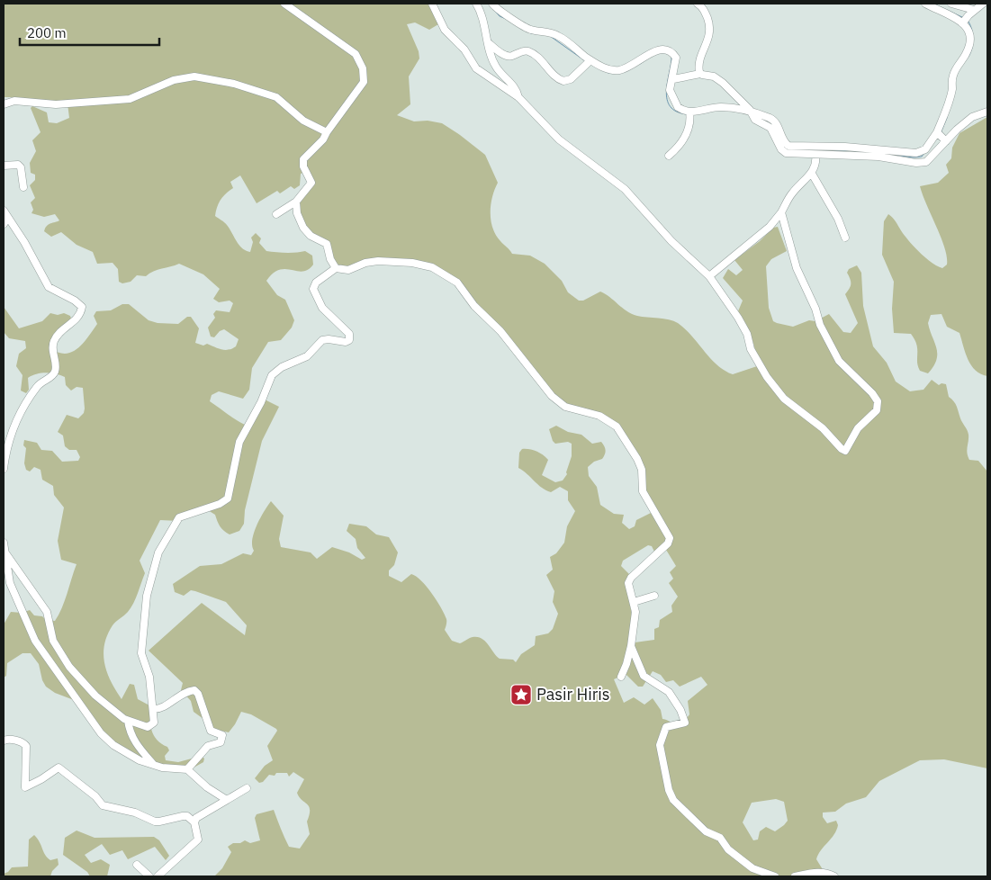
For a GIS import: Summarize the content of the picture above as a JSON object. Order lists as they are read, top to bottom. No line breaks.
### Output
{"places":{"place":["Pasir Hiris"]},"scale_bar":"200 m"}
